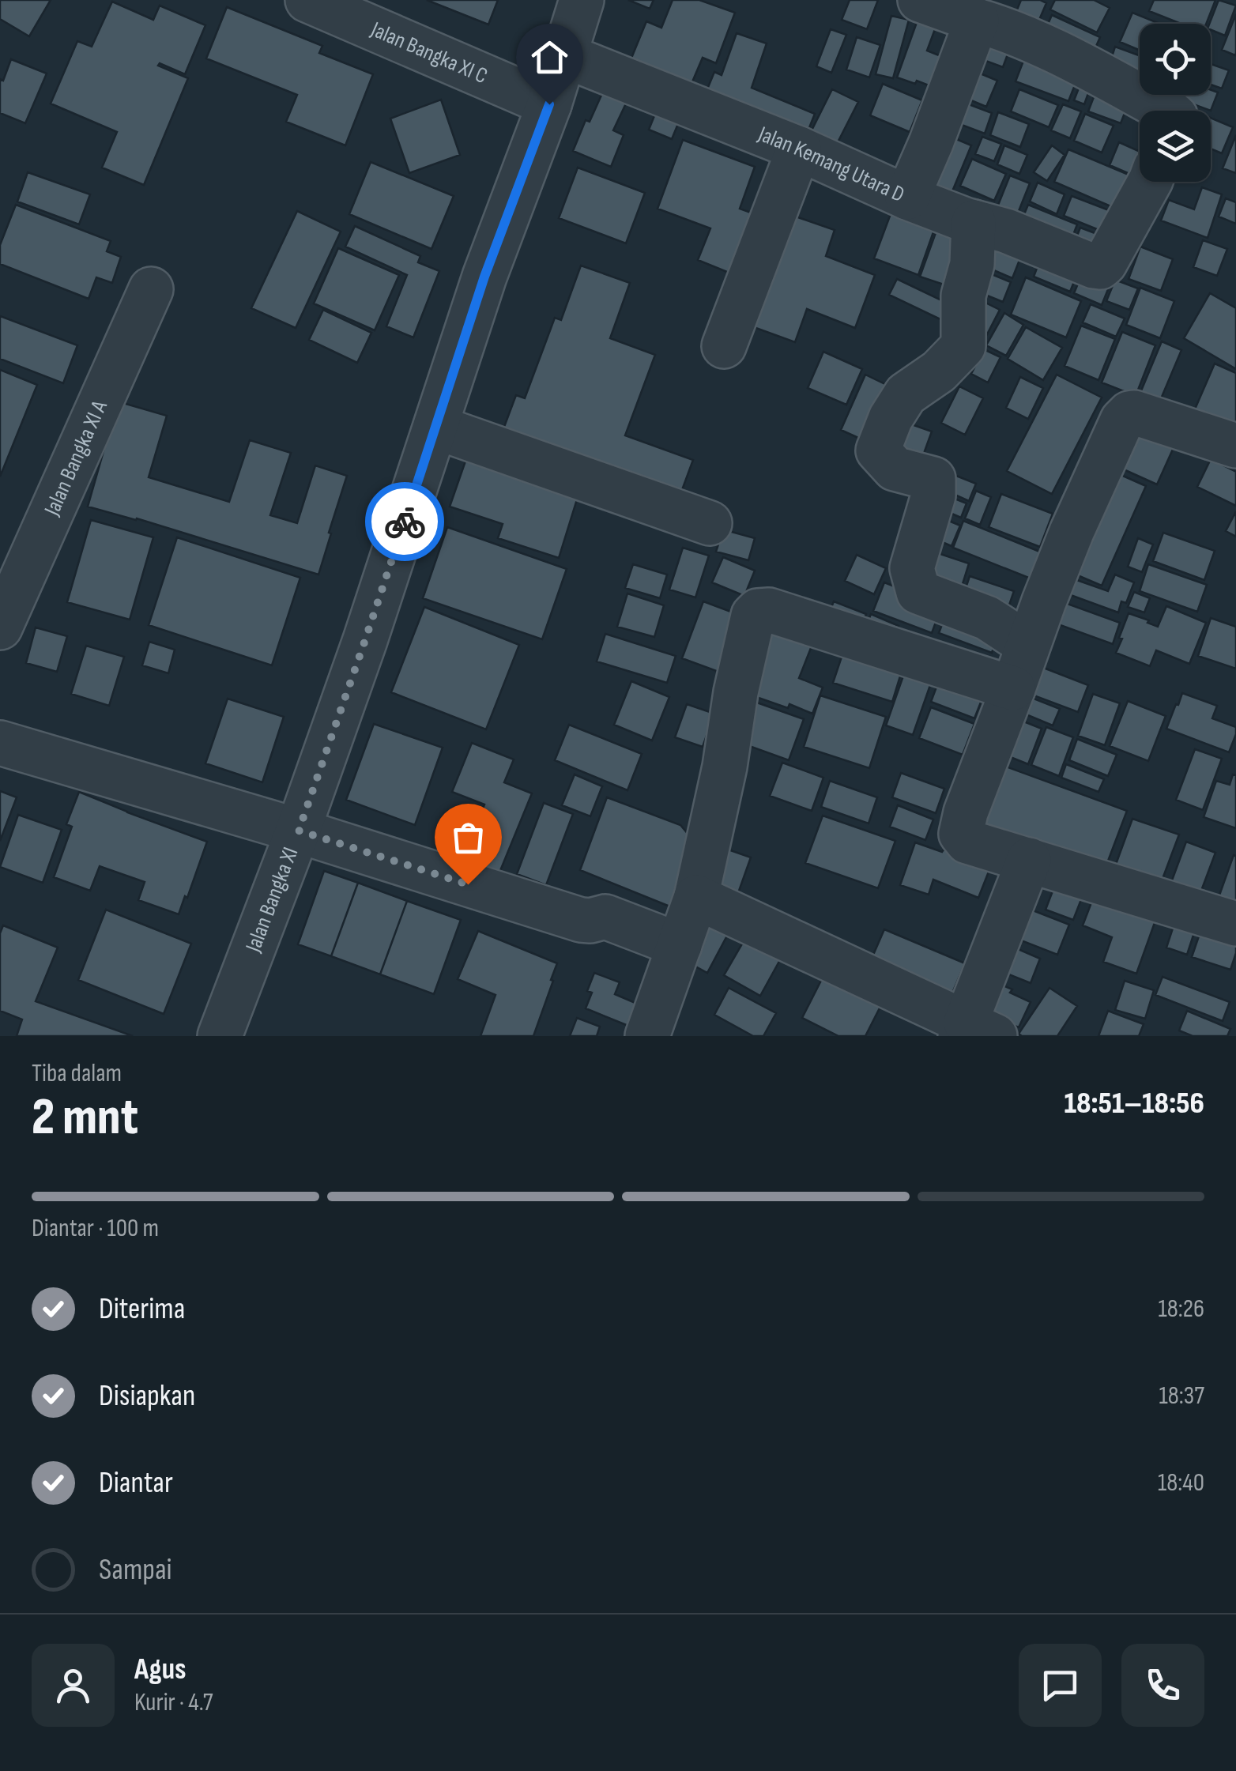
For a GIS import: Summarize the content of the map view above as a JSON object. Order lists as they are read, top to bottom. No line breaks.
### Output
{"streets":{"street":["Jalan Bangka XI C","Jalan Kemang Utara D","Jalan Bangka XI A","Jalan Bangka XI"]},"crossings":[["Jalan Bangka XI C","Jalan Bangka XI"],["Jalan Kemang Utara D","Jalan Bangka XI"]],"page":{"heading":["2 mnt","Tiba dalam","18:51–18:56"],"panel":["Agus","Kurir · 4.7"],"bar":"Diantar · 100 m","list":[["Diterima","18:26"],["Disiapkan","18:37"],["Diantar","18:40"],"Sampai"]}}
